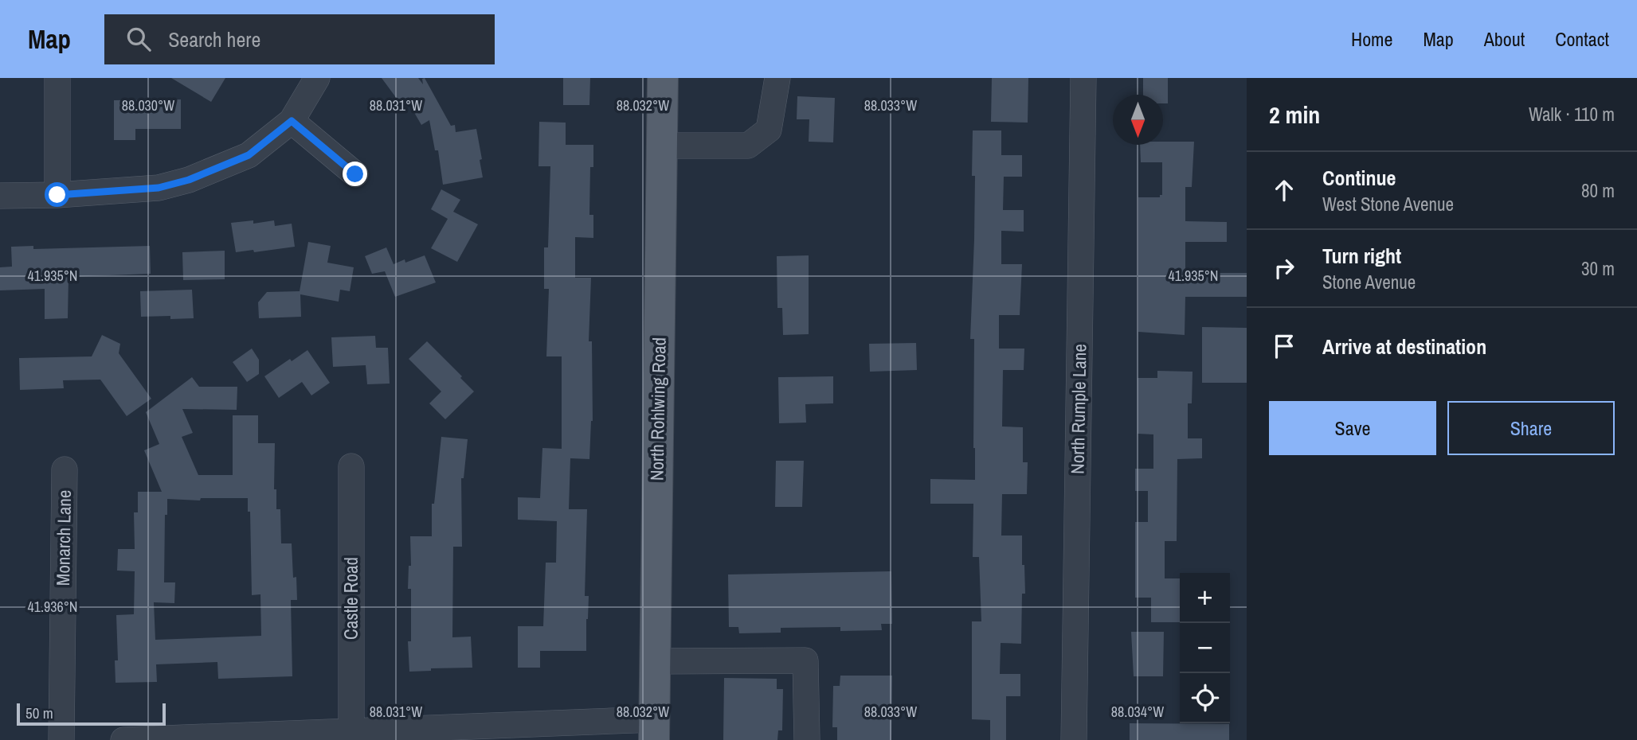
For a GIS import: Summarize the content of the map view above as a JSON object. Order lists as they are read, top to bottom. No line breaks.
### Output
{"streets":{"main road":["North Rohlwing Road"],"street":["North Rumple Lane","Monarch Lane","Castle Road"]},"scale_bar":"50 m","north":"bottom","page":{"header":"Map","search":"Search here","nav":["Home","Map","About","Contact"],"heading":["2 min","Walk · 110 m"],"list":[["Continue","West Stone Avenue","80 m"],["Turn right","Stone Avenue","30 m"],"Arrive at destination"],"buttons":["Save","Share"],"map_buttons":["+","−"],"scale":"50 m"},"coordinates":["88.030°W","88.031°W","88.032°W","88.033°W","41.935°N","41.936°N","88.034°W"]}
